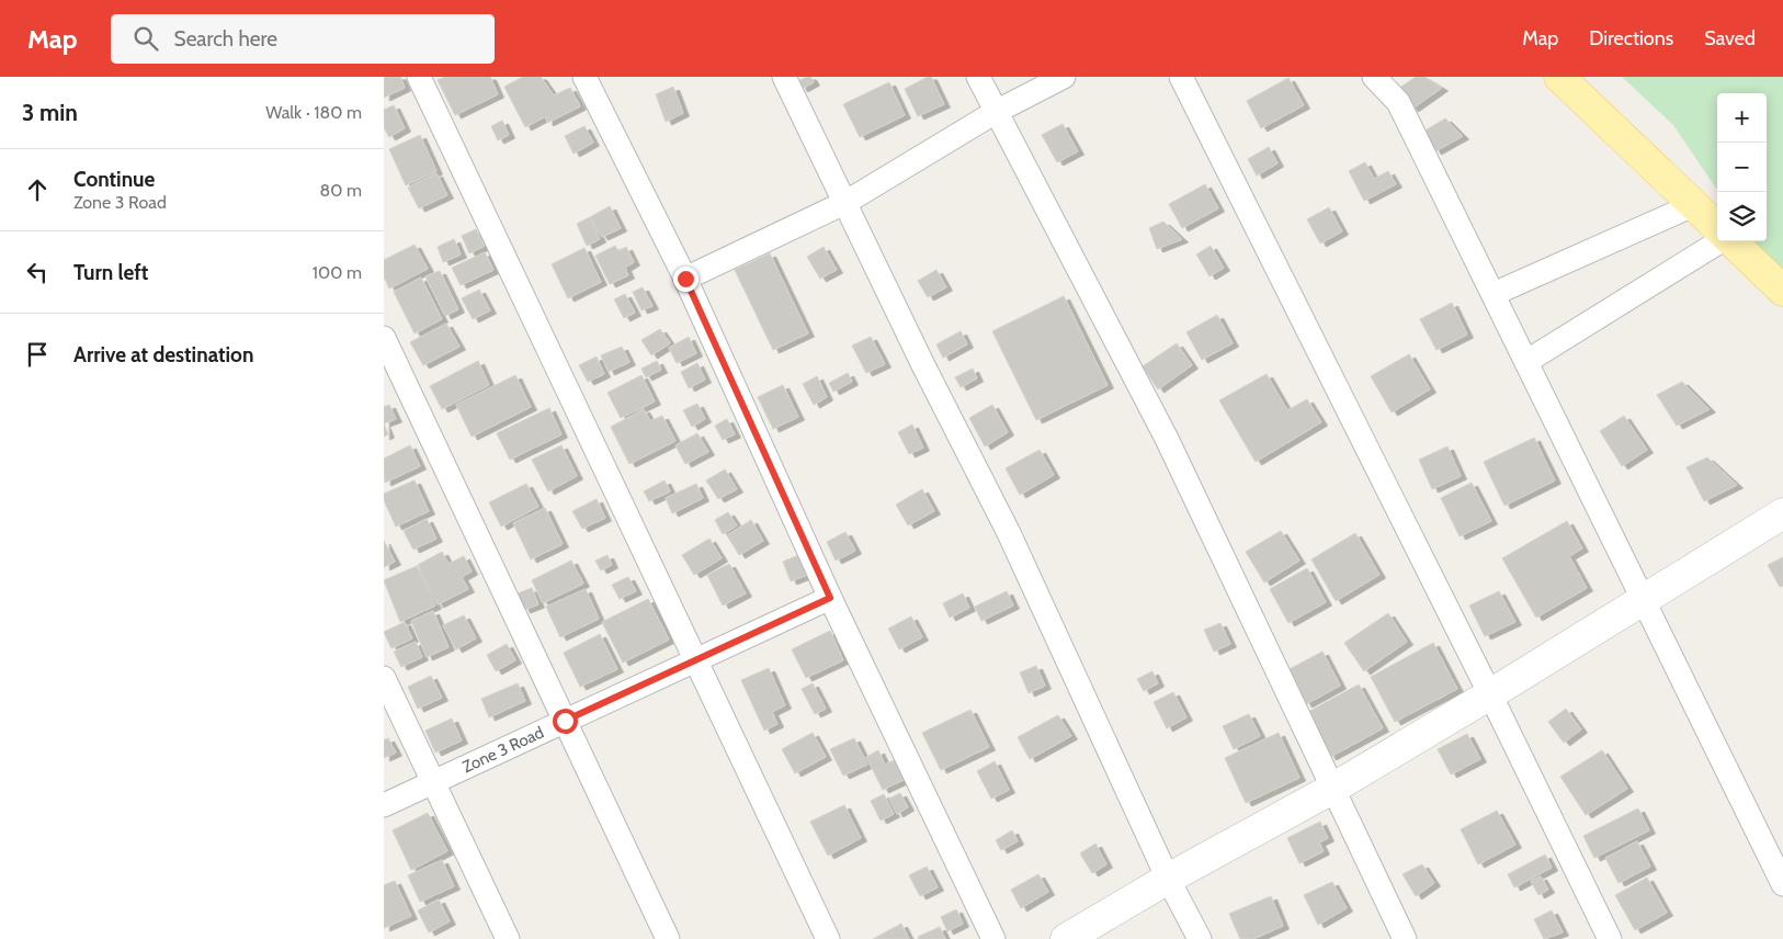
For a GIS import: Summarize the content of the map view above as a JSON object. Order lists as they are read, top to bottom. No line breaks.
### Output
{"streets":{"street":["Zone 3 Road"]},"page":{"header":"Map","search":"Search here","nav":["Map","Directions","Saved"],"heading":["3 min","Walk · 180 m"],"map_buttons":["+","−"],"list":[["Continue","Zone 3 Road","80 m"],["Turn left","100 m"],"Arrive at destination"]}}
